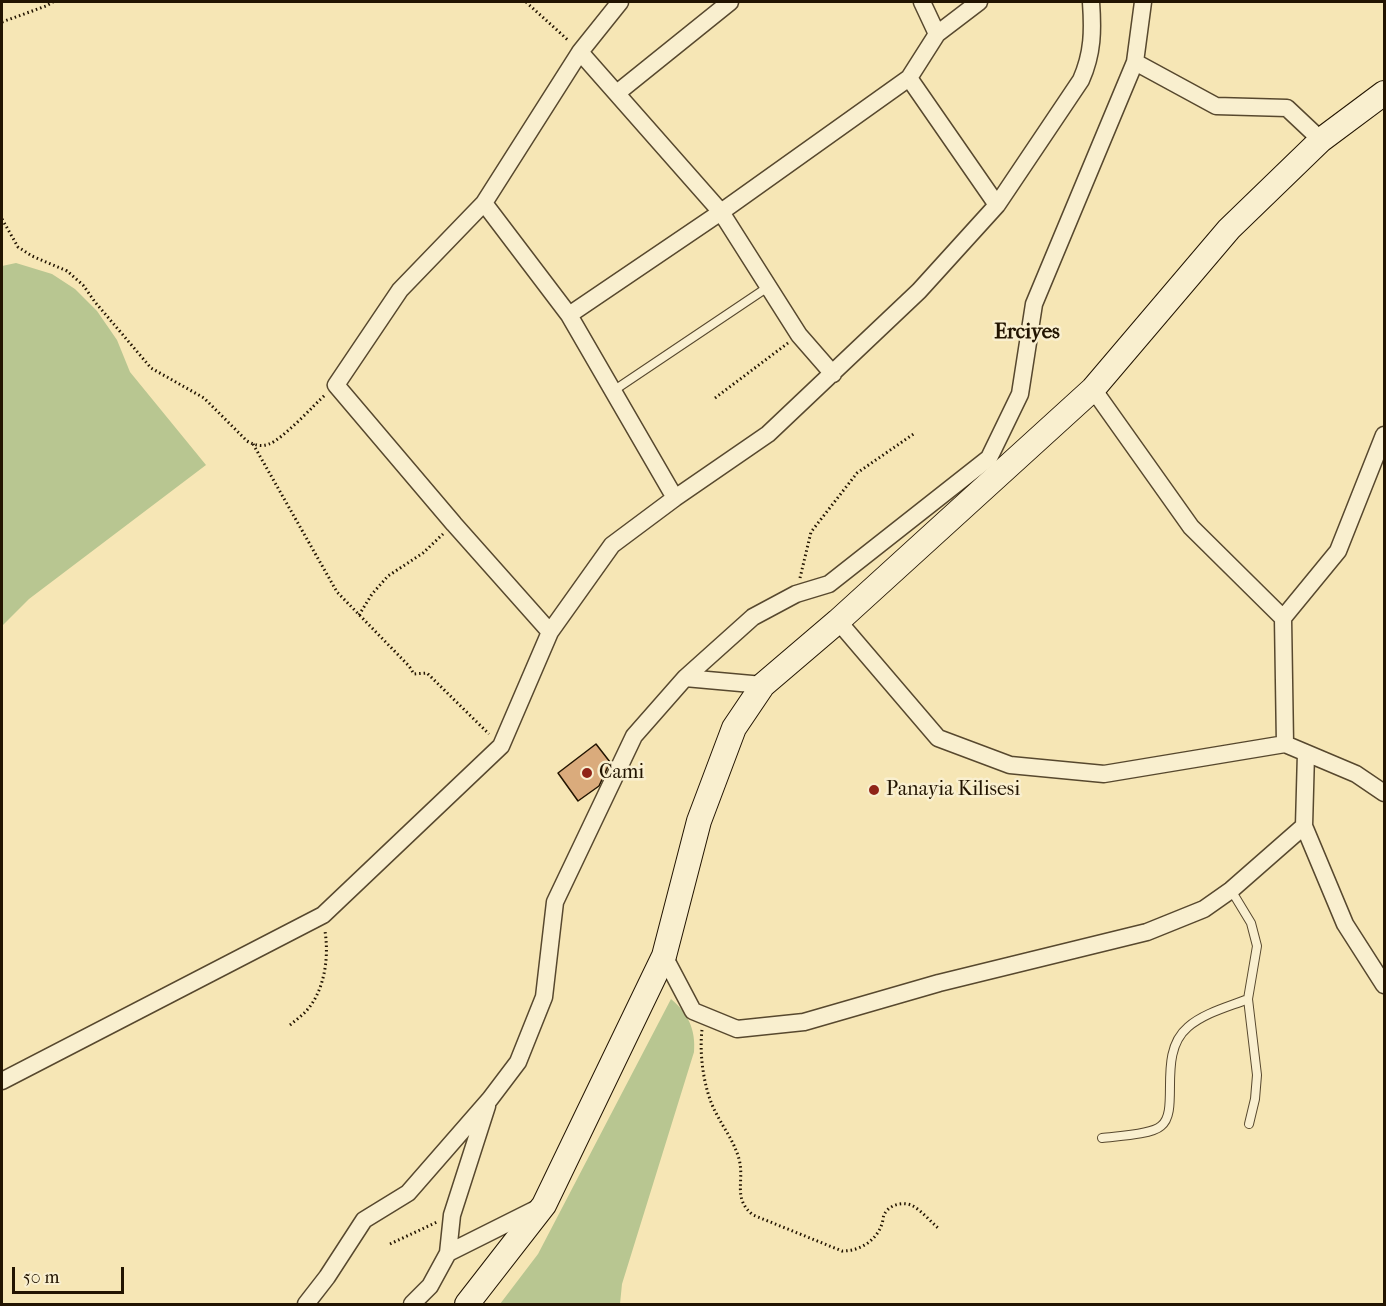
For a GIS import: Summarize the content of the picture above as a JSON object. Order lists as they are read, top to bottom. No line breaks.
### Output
{"districts":["Erciyes"],"places":["Cami","Panayia Kilisesi"],"scale_bar":"50 m"}
